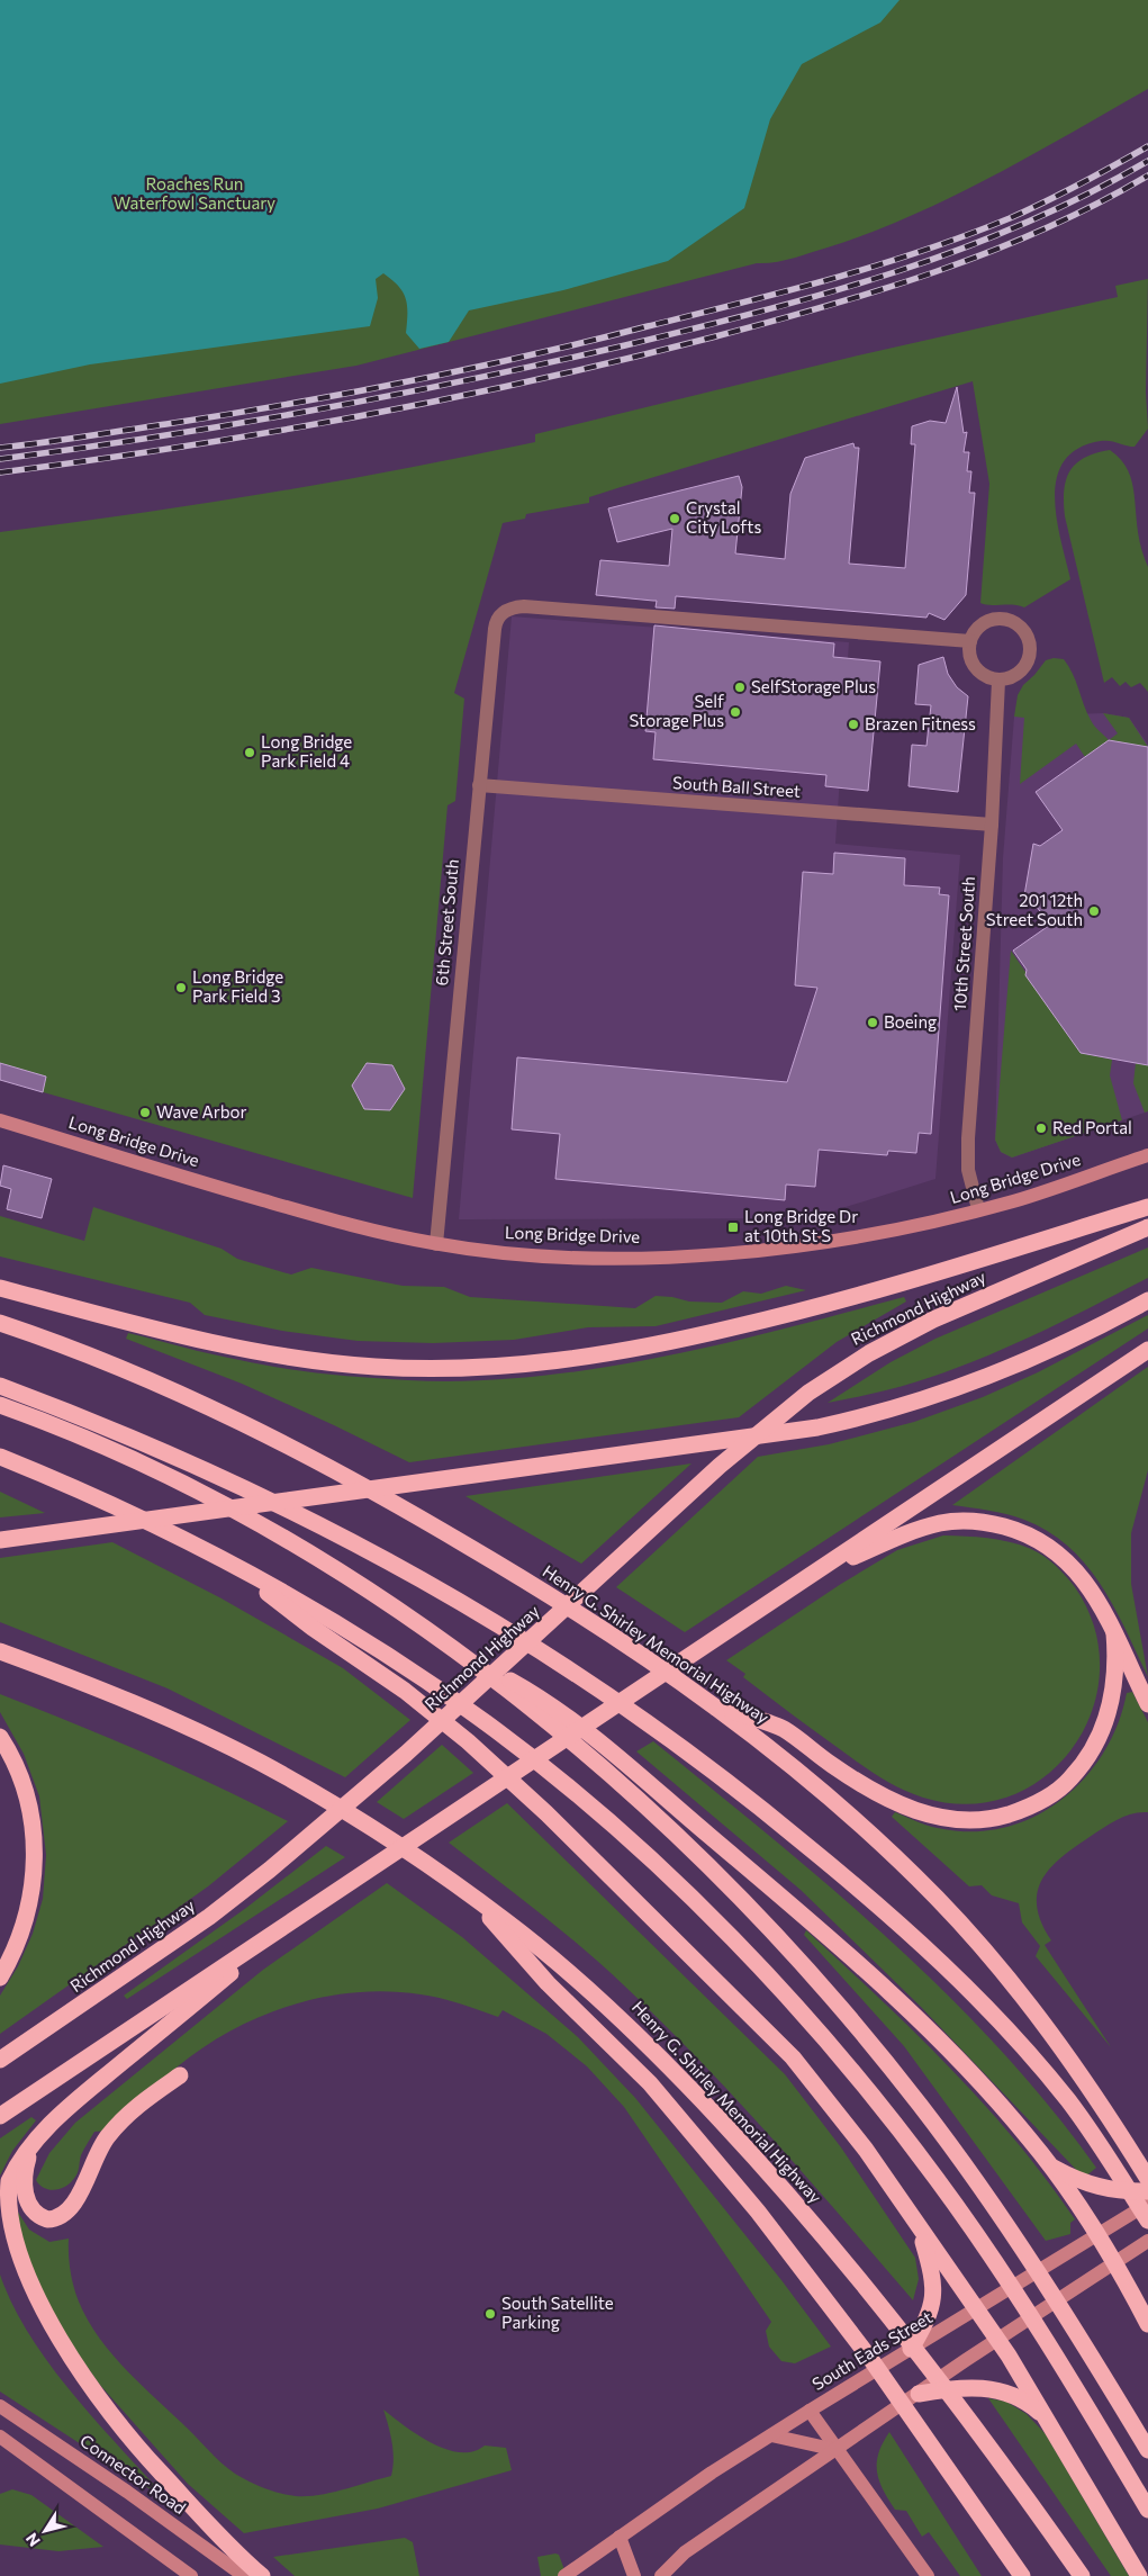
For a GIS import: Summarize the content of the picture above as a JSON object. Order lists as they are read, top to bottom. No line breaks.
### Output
{"streets":{"highway":["Richmond Highway","Henry G. Shirley Memorial Highway"],"street":["South Ball Street","6th Street South","10th Street South","Long Bridge Drive","South Eads Street","Connector Road"]},"crossings":[["South Ball Street","6th Street South"],["South Ball Street","10th Street South"],["6th Street South","10th Street South"],["6th Street South","Long Bridge Drive"],["10th Street South","Long Bridge Drive"]],"parks":["Roaches Run Waterfowl Sanctuary"],"places":{"other":["Crystal City Lofts","SelfStorage Plus","Self Storage Plus","Brazen Fitness","Long Bridge Park Field 4","201 12th Street South","Long Bridge Park Field 3","Boeing","Wave Arbor","Red Portal","South Satellite Parking"],"transit":["Long Bridge Dr at 10th St S"]},"north":"bottom left"}
